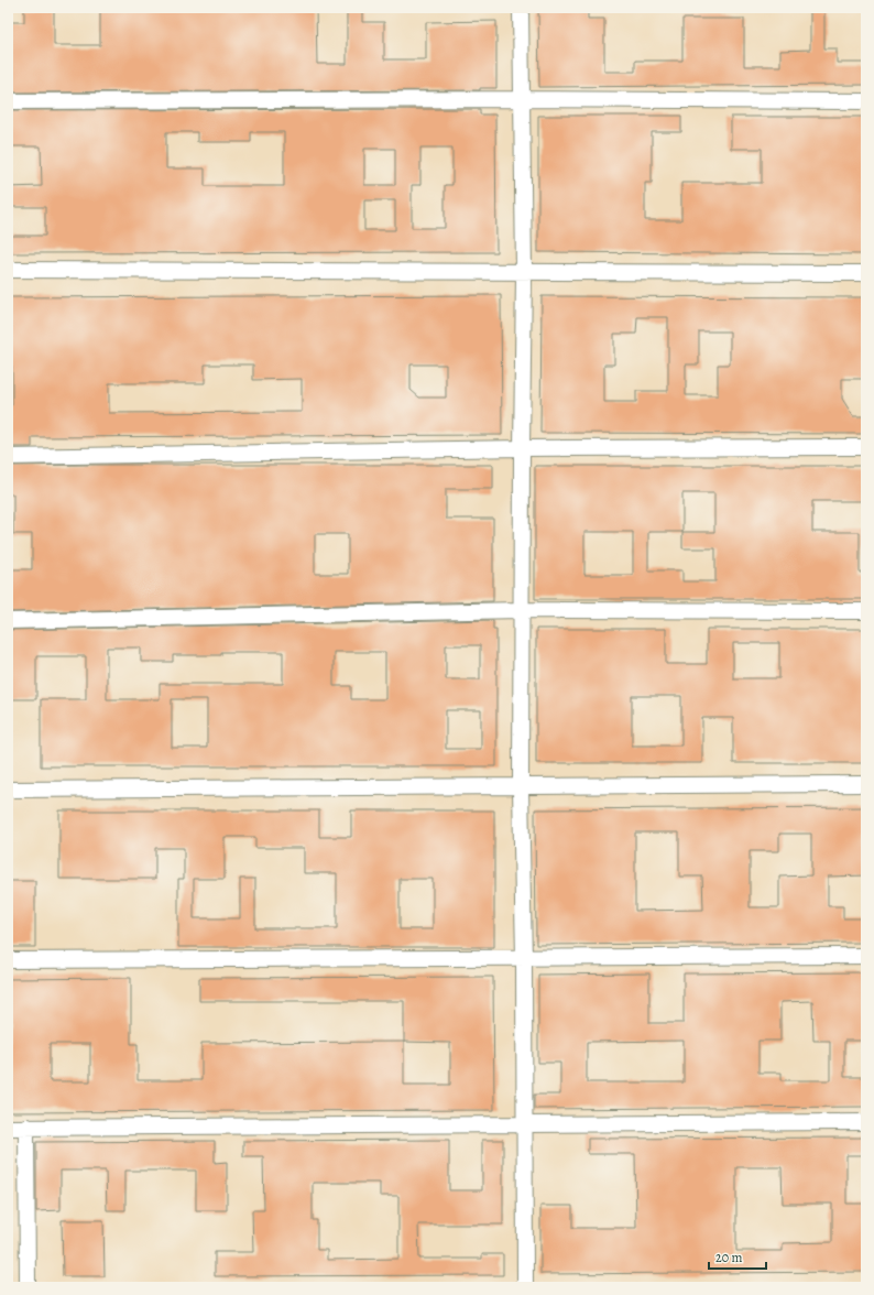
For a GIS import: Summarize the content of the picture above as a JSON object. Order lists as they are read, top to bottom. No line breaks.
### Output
{"scale_bar":"20 m"}
